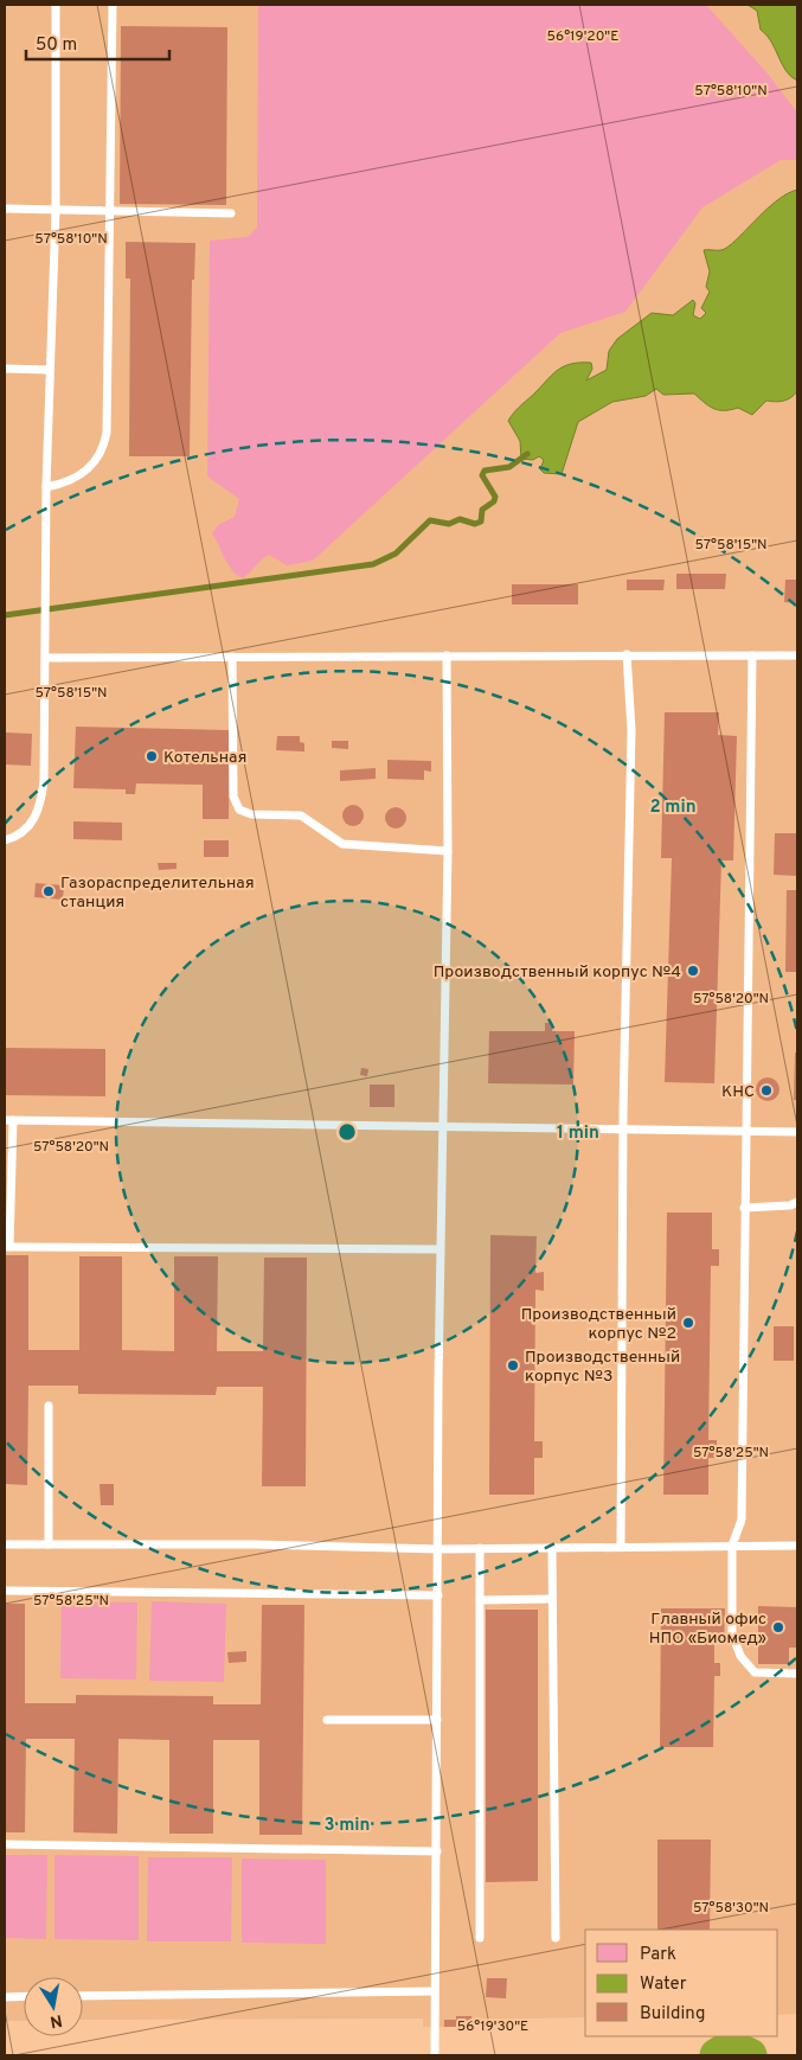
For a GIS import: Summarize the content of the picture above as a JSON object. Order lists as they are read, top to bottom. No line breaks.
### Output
{"places":["Котельная","Газораспределительная станция","Производственный корпус №4","КНС","Производственный корпус №2","Производственный корпус №3","Главный офис НПО «Биомед»"],"legend":["Park","Water","Building"],"scale_bar":"50 m","north":"bottom","coordinates":["56°19'20\"E","57°58'10\"N","57°58'15\"N","57°58'20\"N","57°58'25\"N","57°58'30\"N","56°19'30\"E"],"rings":["2 min","1 min","3 min"]}
